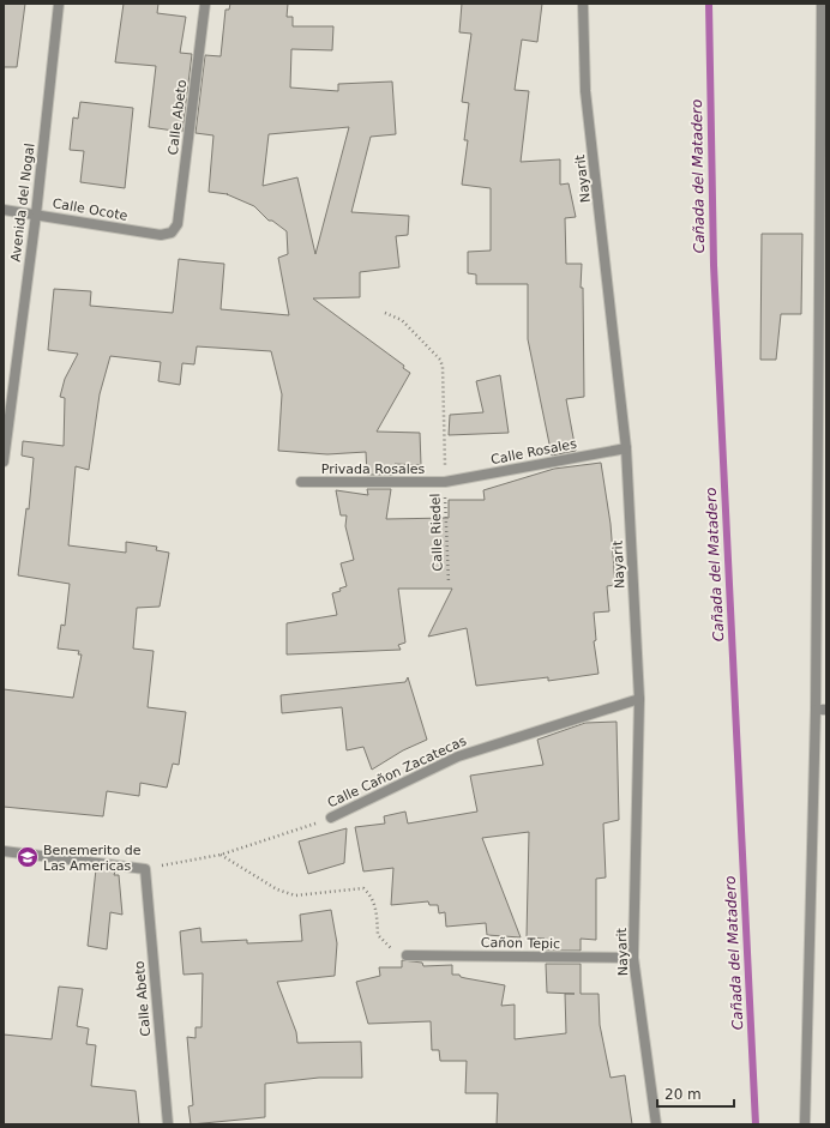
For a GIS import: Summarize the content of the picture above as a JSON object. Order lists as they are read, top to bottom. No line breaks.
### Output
{"streets":{"street":["Calle Abeto","Nayarit","Avenida del Nogal","Calle Ocote","Calle Rosales","Privada Rosales","Calle Cañon Zacatecas","Cañon Tepic"],"path":["Calle Riedel"]},"crossings":[["Calle Abeto","Calle Ocote"],["Calle Abeto","Calle Cañon Zacatecas"],["Nayarit","Calle Rosales"],["Nayarit","Calle Cañon Zacatecas"],["Nayarit","Cañon Tepic"],["Avenida del Nogal","Calle Ocote"],["Calle Rosales","Privada Rosales"],["Calle Rosales","Calle Riedel"],["Privada Rosales","Calle Riedel"]],"water":["Cañada del Matadero"],"places":{"school or university":["Benemerito de Las Americas"]},"scale_bar":"20 m"}
